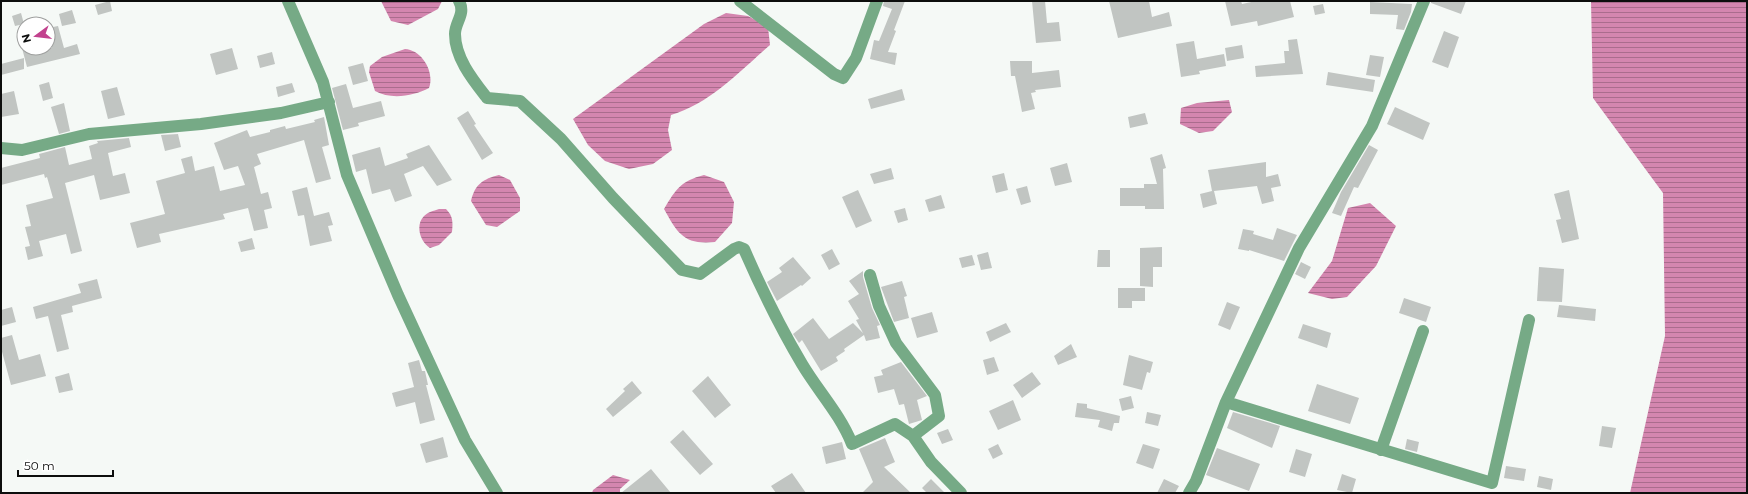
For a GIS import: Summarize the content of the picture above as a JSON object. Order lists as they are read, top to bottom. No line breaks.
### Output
{"scale_bar":"50 m","north":"left"}
